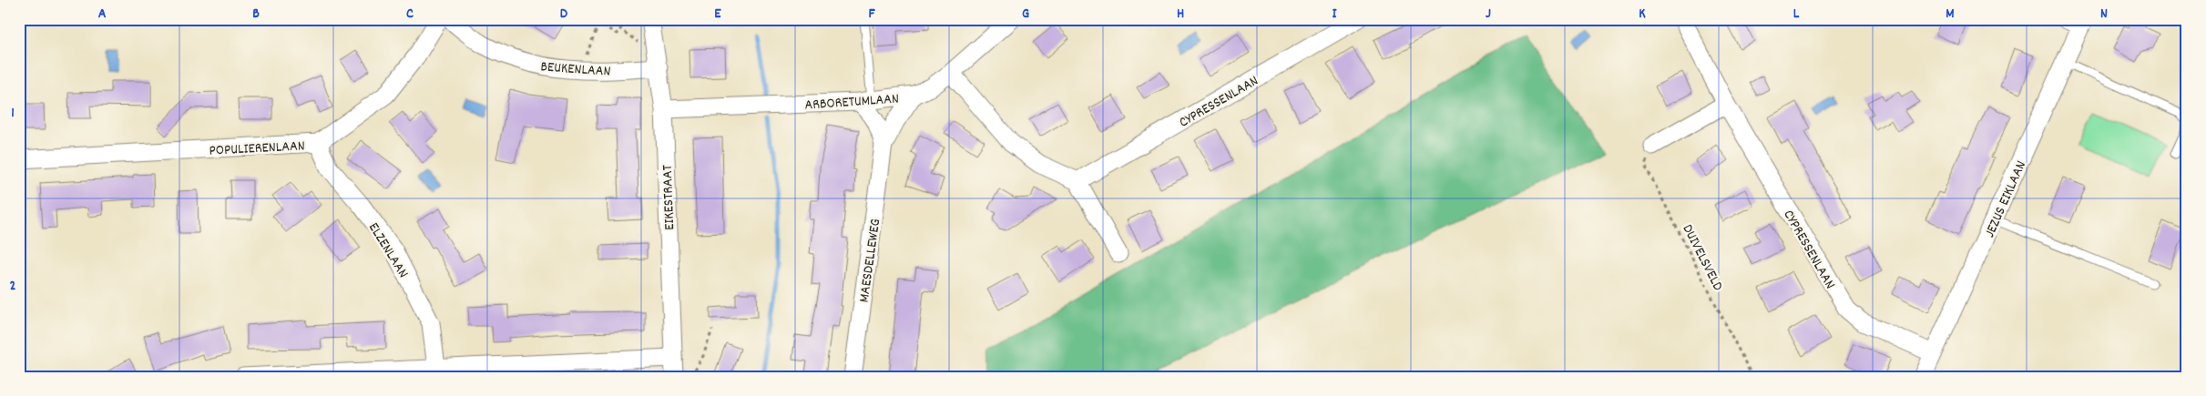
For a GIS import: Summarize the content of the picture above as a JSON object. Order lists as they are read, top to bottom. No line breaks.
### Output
{"streets":{"street":["BEUKENLAAN","ARBORETUMLAAN","CYPRESSENLAAN","POPULIERENLAAN","EIKESTRAAT","JEZUS EIKLAAN","ELZENLAAN","MAESDELLEWEG"],"path":["DUIVELSVELD"]},"crossings":[["BEUKENLAAN","EIKESTRAAT"],["ARBORETUMLAAN","EIKESTRAAT"],["ARBORETUMLAAN","MAESDELLEWEG"],["CYPRESSENLAAN","JEZUS EIKLAAN"],["POPULIERENLAAN","ELZENLAAN"]],"grid":{"columns":["A","B","C","D","E","F","G","H","I","J","K","L","M","N"],"rows":["1","2"]}}
